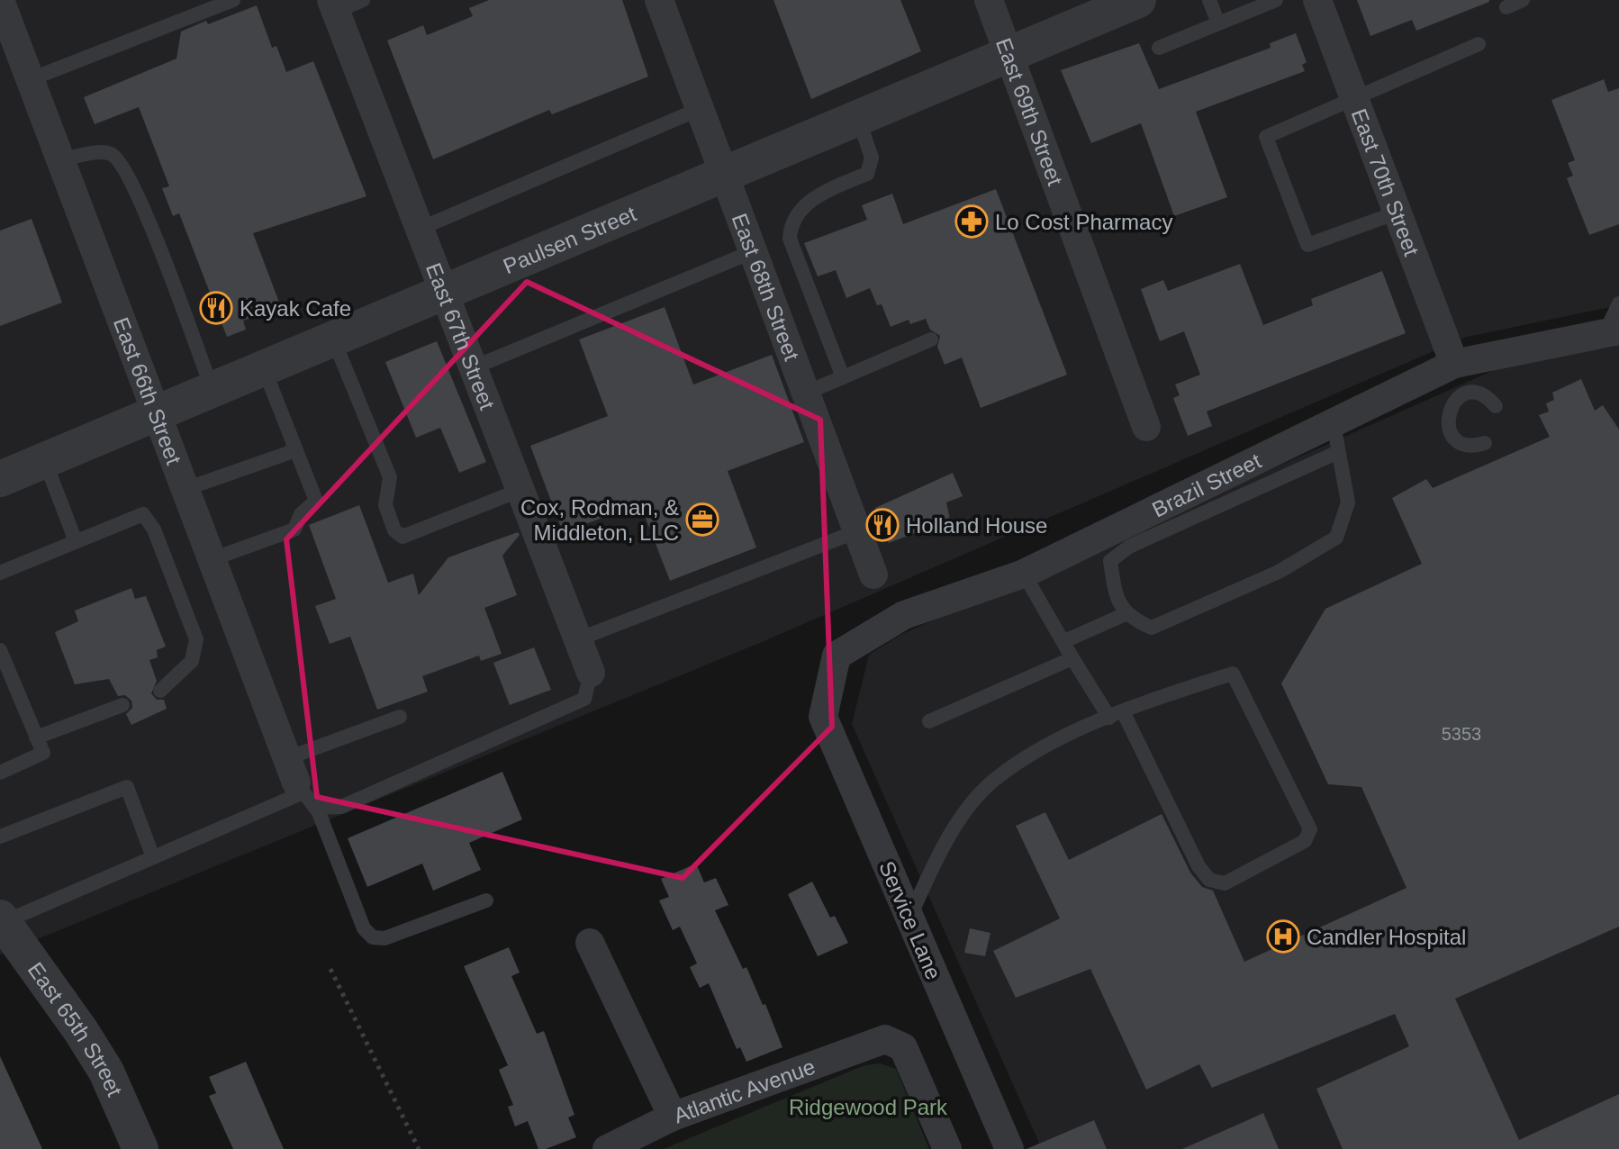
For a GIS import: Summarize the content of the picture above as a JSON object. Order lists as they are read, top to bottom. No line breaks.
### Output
{"streets":{"street":["East 69th Street","East 70th Street","Paulsen Street","East 68th Street","East 67th Street","East 66th Street","Brazil Street","Service Lane","East 65th Street","Atlantic Avenue"]},"crossings":[["East 69th Street","Paulsen Street"],["East 70th Street","Brazil Street"],["Paulsen Street","East 68th Street"],["Paulsen Street","East 67th Street"],["Paulsen Street","East 66th Street"],["Brazil Street","Service Lane"]],"parks":["Ridgewood Park"],"places":{"pharmacy":["Lo Cost Pharmacy"],"restaurant":["Kayak Cafe","Holland House"],"office":["Cox, Rodman, & Middleton, LLC"],"hospital":["Candler Hospital"]},"house_numbers":["5353"]}
